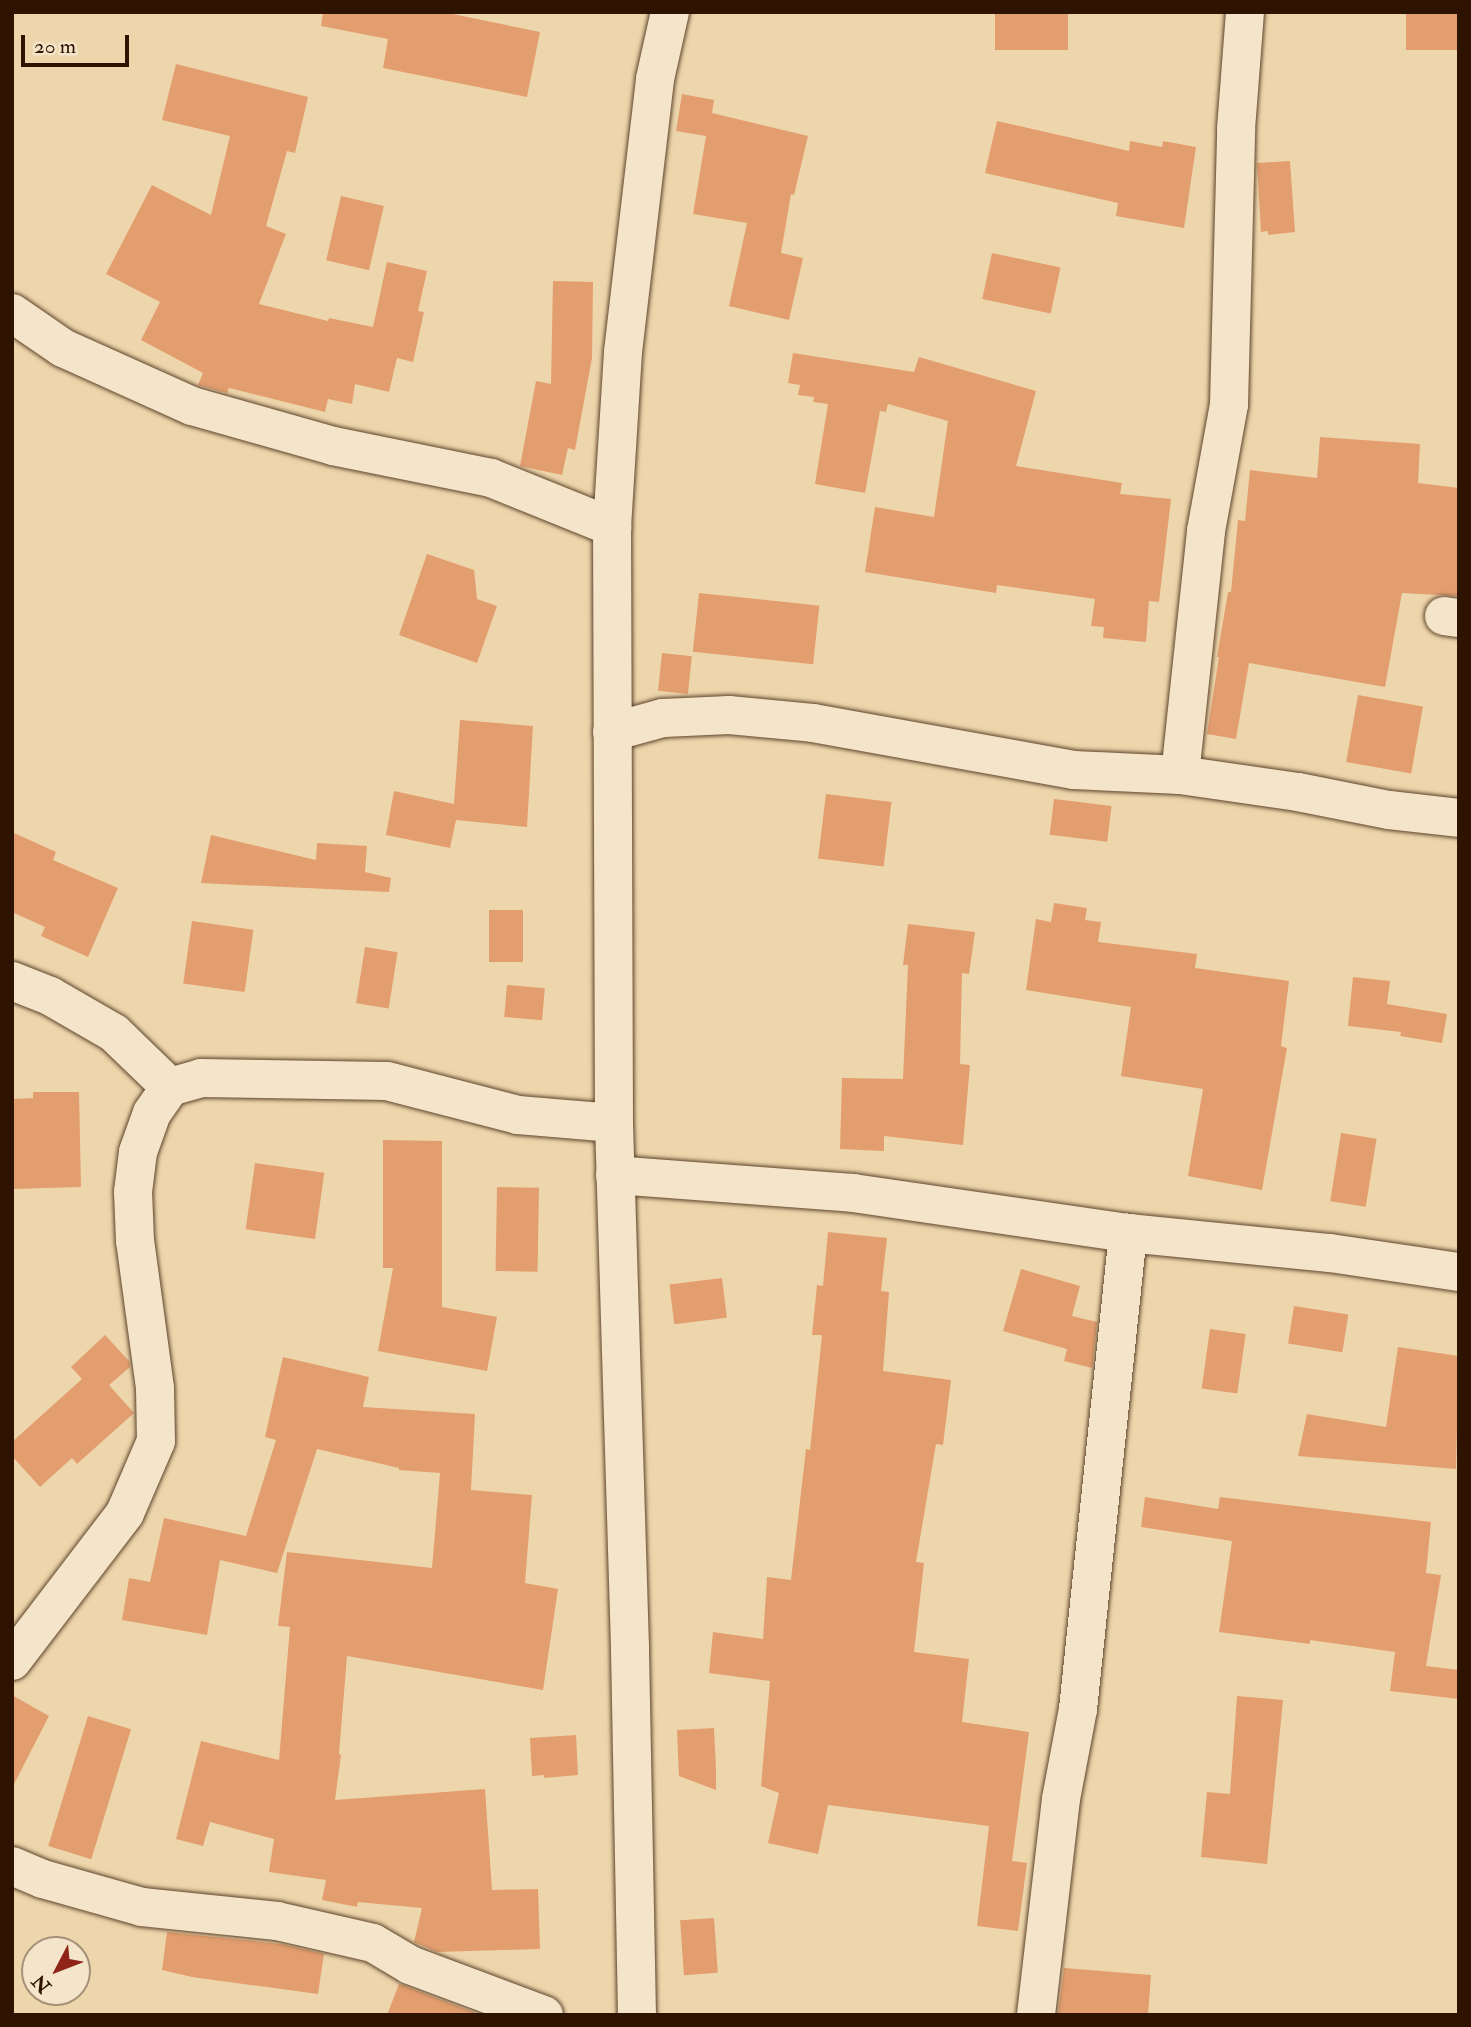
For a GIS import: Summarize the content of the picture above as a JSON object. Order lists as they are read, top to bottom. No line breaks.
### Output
{"scale_bar":"20 m","north":"bottom left"}
